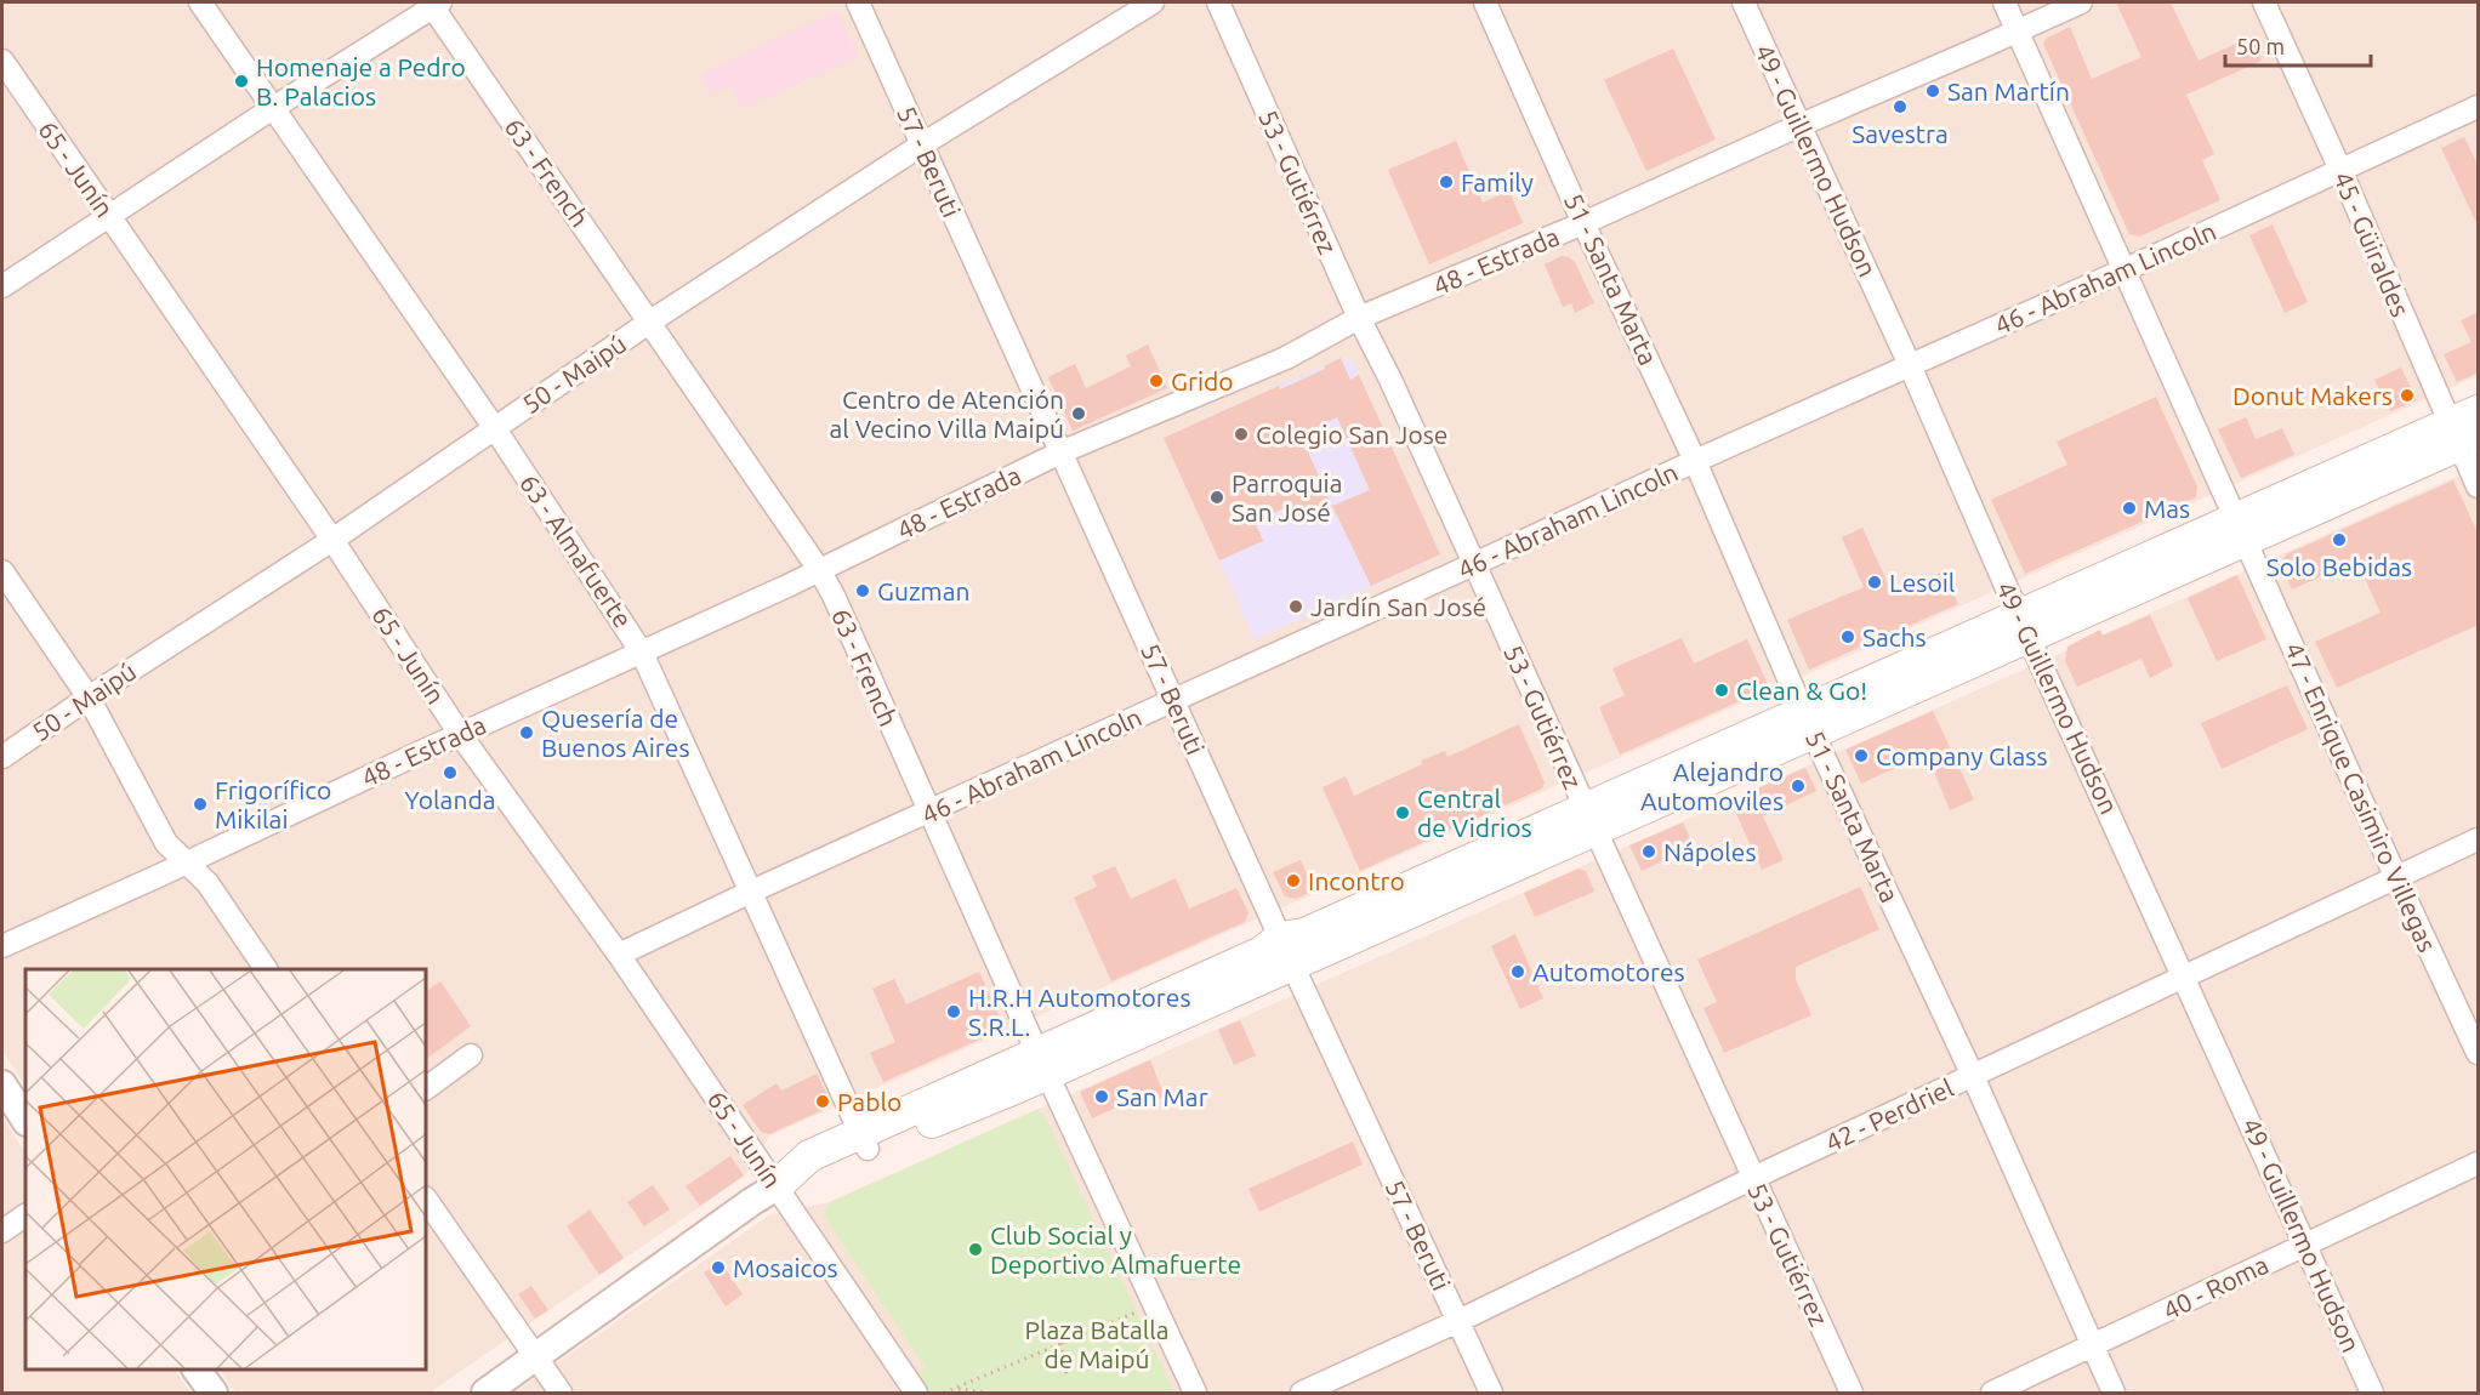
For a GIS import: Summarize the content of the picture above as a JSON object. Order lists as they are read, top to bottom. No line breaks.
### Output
{"streets":{"street":["49 - Guillermo Hudson","57 - Beruti","65 - Junín","63 - French","53 - Gutiérrez","45 - Güiraldes","48 - Estrada","46 - Abraham Lincoln","51 - Santa Marta","50 - Maipú","63 - Almafuerte","47 - Enrique Casimiro Villegas","42 - Perdriel","40 - Roma"]},"crossings":[["49 - Guillermo Hudson","48 - Estrada"],["49 - Guillermo Hudson","46 - Abraham Lincoln"],["49 - Guillermo Hudson","42 - Perdriel"],["49 - Guillermo Hudson","40 - Roma"],["57 - Beruti","48 - Estrada"],["57 - Beruti","46 - Abraham Lincoln"],["57 - Beruti","50 - Maipú"],["57 - Beruti","42 - Perdriel"],["65 - Junín","48 - Estrada"],["65 - Junín","46 - Abraham Lincoln"],["65 - Junín","50 - Maipú"],["63 - French","48 - Estrada"],["63 - French","46 - Abraham Lincoln"],["63 - French","50 - Maipú"],["53 - Gutiérrez","48 - Estrada"],["53 - Gutiérrez","46 - Abraham Lincoln"],["53 - Gutiérrez","42 - Perdriel"],["45 - Güiraldes","46 - Abraham Lincoln"],["48 - Estrada","51 - Santa Marta"],["48 - Estrada","63 - Almafuerte"],["48 - Estrada","47 - Enrique Casimiro Villegas"],["46 - Abraham Lincoln","51 - Santa Marta"],["46 - Abraham Lincoln","63 - Almafuerte"],["46 - Abraham Lincoln","47 - Enrique Casimiro Villegas"],["51 - Santa Marta","42 - Perdriel"],["51 - Santa Marta","40 - Roma"],["50 - Maipú","63 - Almafuerte"],["47 - Enrique Casimiro Villegas","42 - Perdriel"]],"parks":["Plaza Batalla de Maipú"],"places":["Homenaje a Pedro B. Palacios","San Martín","Savestra","Family","Grido","Donut Makers","Centro de Atención al Vecino Villa Maipú","Colegio San Jose","Parroquia San José","Mas","Solo Bebidas","Lesoil","Guzman","Jardín San José","Sachs","Clean & Go!","Quesería de Buenos Aires","Company Glass","Yolanda","Alejandro Automoviles","Frigorífico Mikilai","Central de Vidrios","Nápoles","Incontro","Automotores","H.R.H Automotores S.R.L.","San Mar","Pablo","Club Social y Deportivo Almafuerte","Mosaicos"],"scale_bar":"50 m"}
